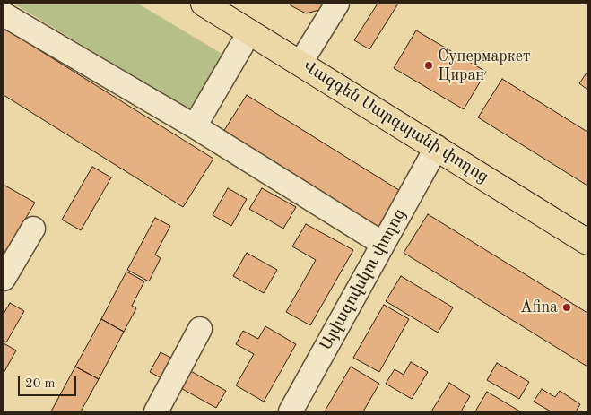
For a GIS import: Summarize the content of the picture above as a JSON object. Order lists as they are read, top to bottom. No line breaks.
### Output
{"streets":{"highway":["Վազգեն Սարգսյանի փողոց"],"street":["Այվազովսկու փողոց"]},"crossings":[["Վազգեն Սարգսյանի փողոց","Այվազովսկու փողոց"]],"places":["Супермаркет Циран","Afina"],"scale_bar":"20 m"}
